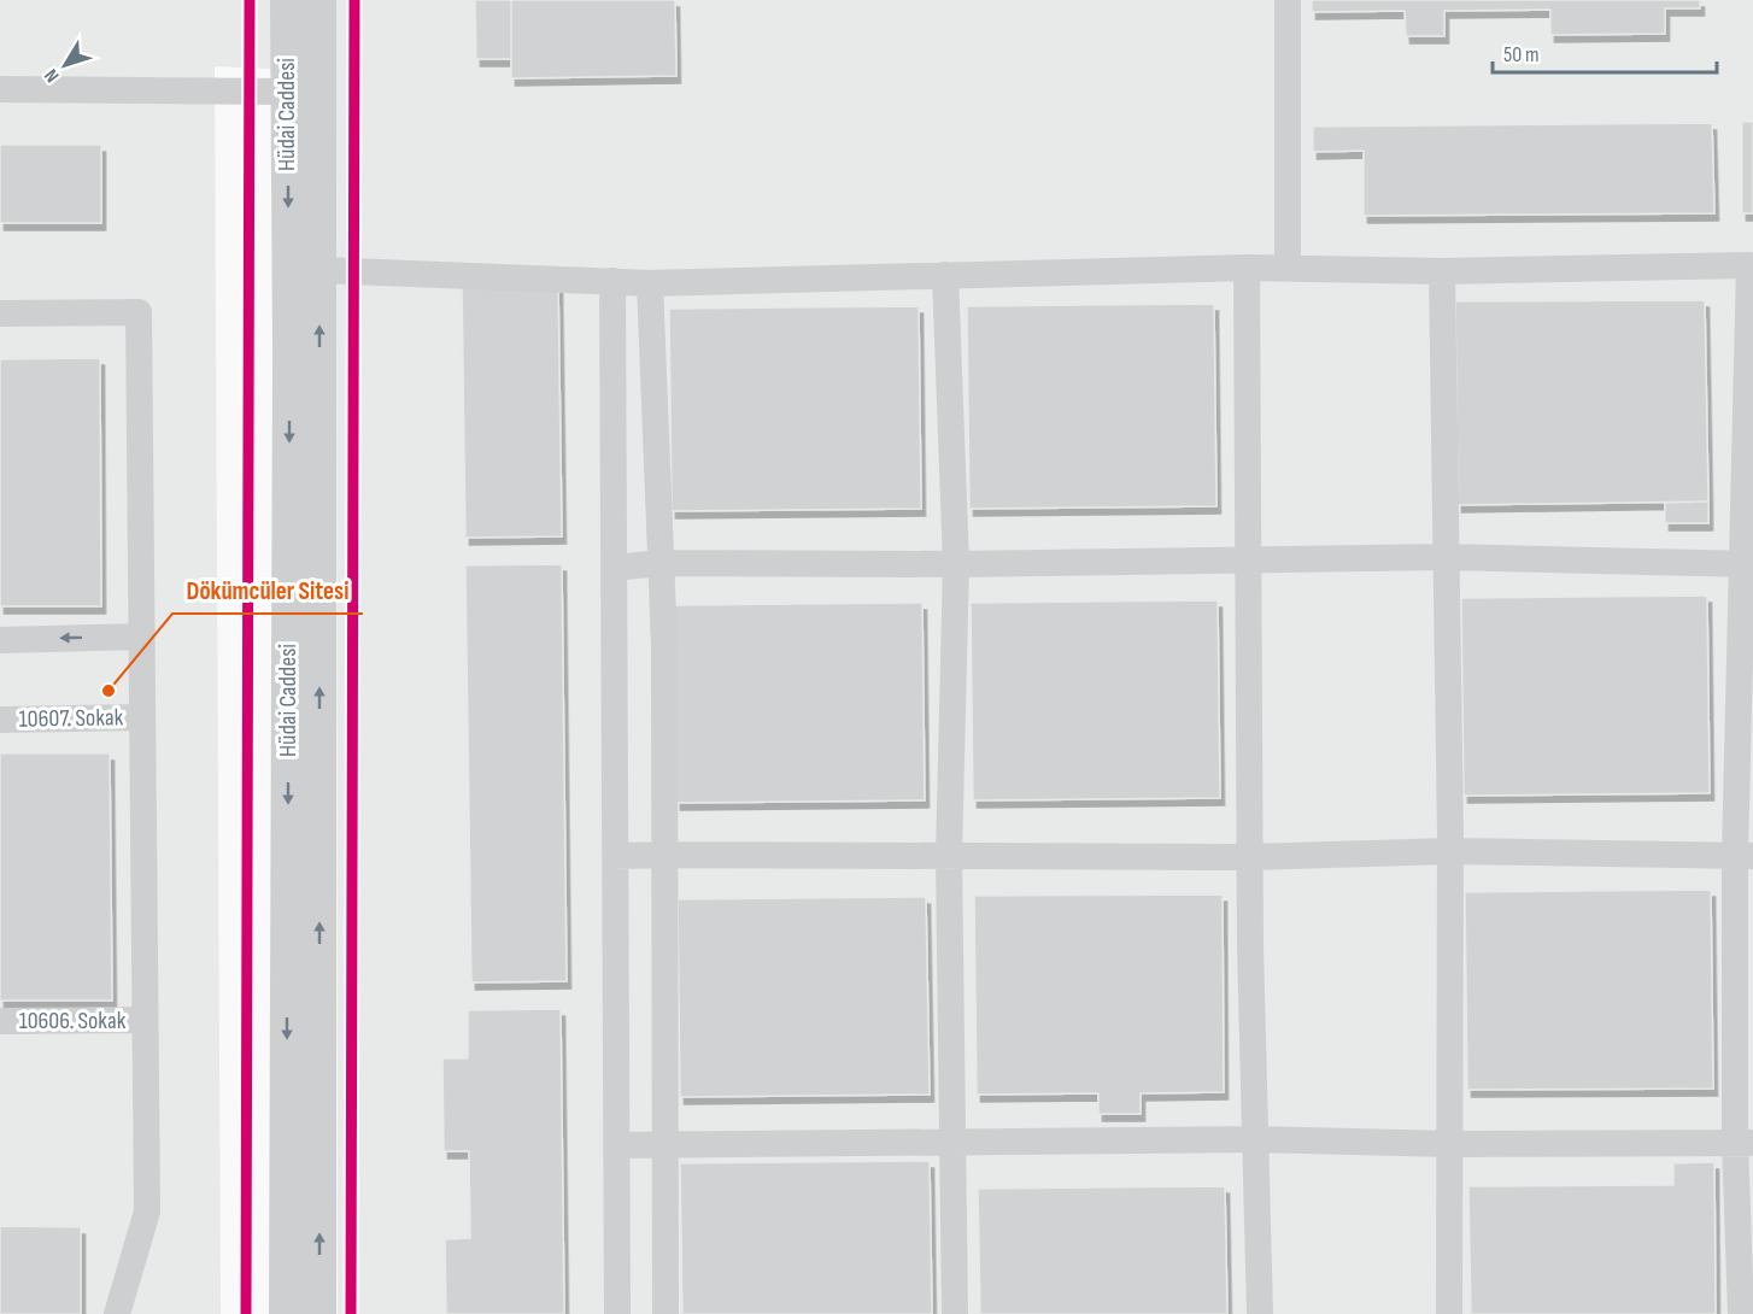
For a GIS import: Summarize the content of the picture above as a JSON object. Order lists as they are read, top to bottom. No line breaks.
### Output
{"streets":{"street":["Hüdai Caddesi","10607. Sokak","10606. Sokak"]},"places":["Dökümcüler Sitesi"],"scale_bar":"50 m","north":"bottom left"}
